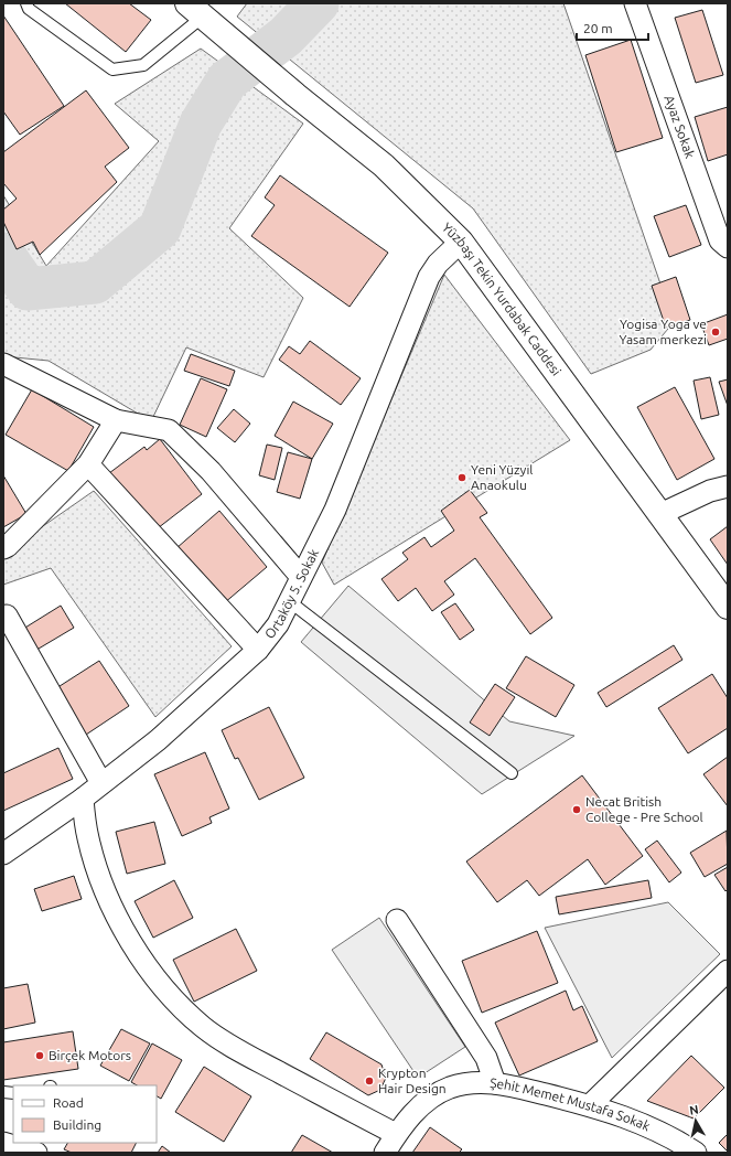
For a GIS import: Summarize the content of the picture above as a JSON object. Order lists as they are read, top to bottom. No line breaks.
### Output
{"streets":{"main road":["Yüzbaşı Tekin Yurdabak Caddesi"],"street":["Ayaz Sokak","Ortaköy 5. Sokak","Şehit Memet Mustafa Sokak"]},"crossings":[["Yüzbaşı Tekin Yurdabak Caddesi","Ortaköy 5. Sokak"]],"places":["Yogisa Yoga ve Yasam merkezi","Yeni Yüzyıl Anaokulu","Necat British College - Pre School","Birçek Motors","Krypton Hair Design"],"legend":["Road","Building"],"scale_bar":"20 m","north":"top"}
